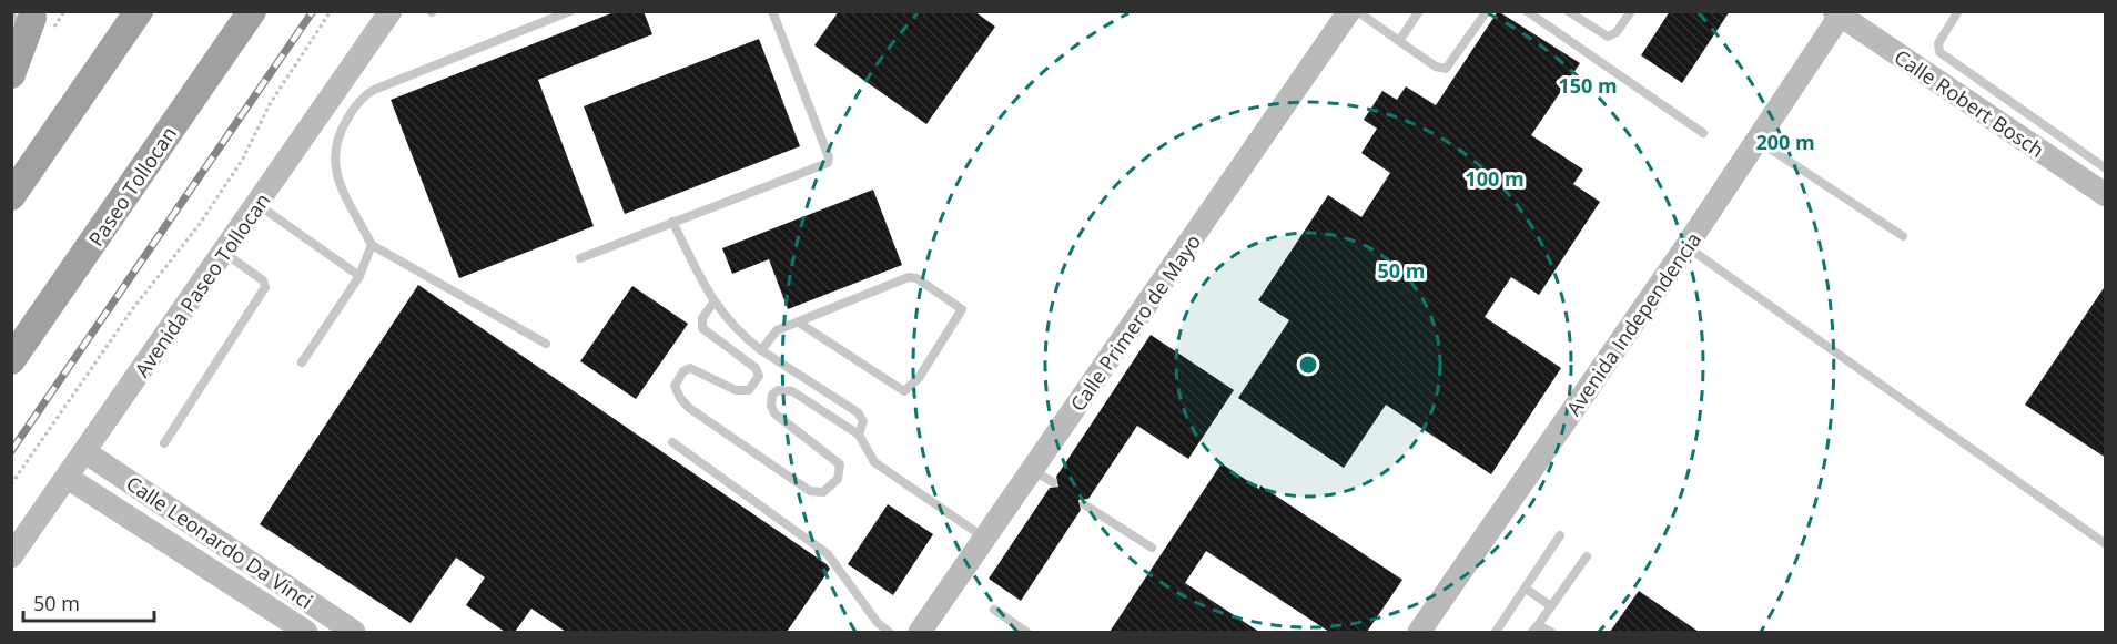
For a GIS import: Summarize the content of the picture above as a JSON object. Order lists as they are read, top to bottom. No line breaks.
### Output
{"streets":{"highway":["Paseo Tollocan"],"main road":["Calle Robert Bosch","Avenida Paseo Tollocan","Calle Primero de Mayo","Avenida Independencia","Calle Leonardo Da Vinci"]},"crossings":[["Calle Robert Bosch","Avenida Independencia"],["Avenida Paseo Tollocan","Calle Leonardo Da Vinci"]],"scale_bar":"50 m","rings":["150 m","200 m","100 m","50 m"]}
